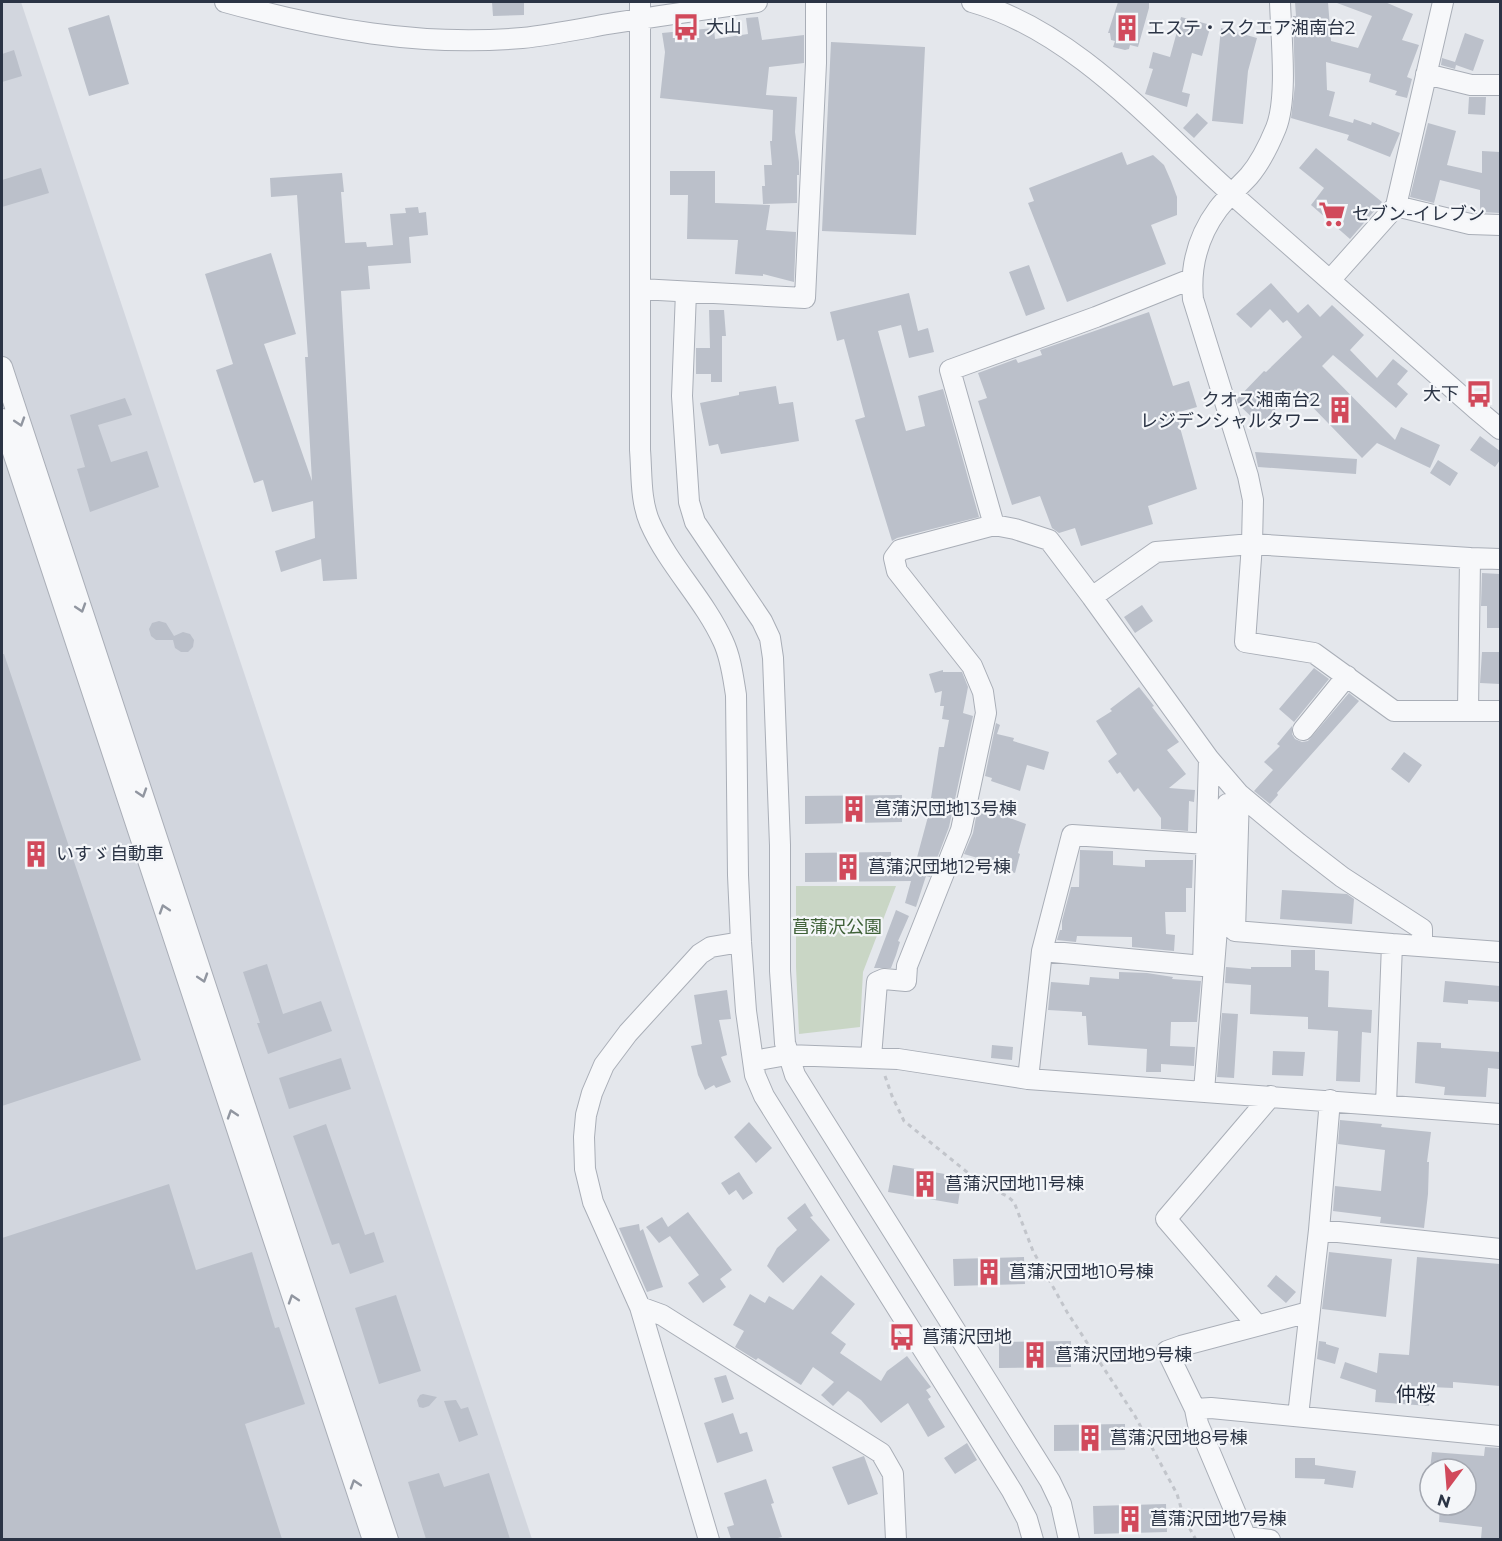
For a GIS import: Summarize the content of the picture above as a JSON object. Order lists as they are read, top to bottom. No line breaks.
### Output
{"districts":["仲桜"],"parks":["菖蒲沢公園"],"places":{"bus stop":["大山","大下","菖蒲沢団地"],"building":["エステ・スクエア湘南台2","クオス湘南台2 レジデンシャルタワー","菖蒲沢団地13号棟","いすゞ自動車","菖蒲沢団地12号棟","菖蒲沢団地11号棟","菖蒲沢団地10号棟","菖蒲沢団地9号棟","菖蒲沢団地8号棟","菖蒲沢団地7号棟"],"supermarket":["セブン-イレブン"]},"north":"bottom"}
